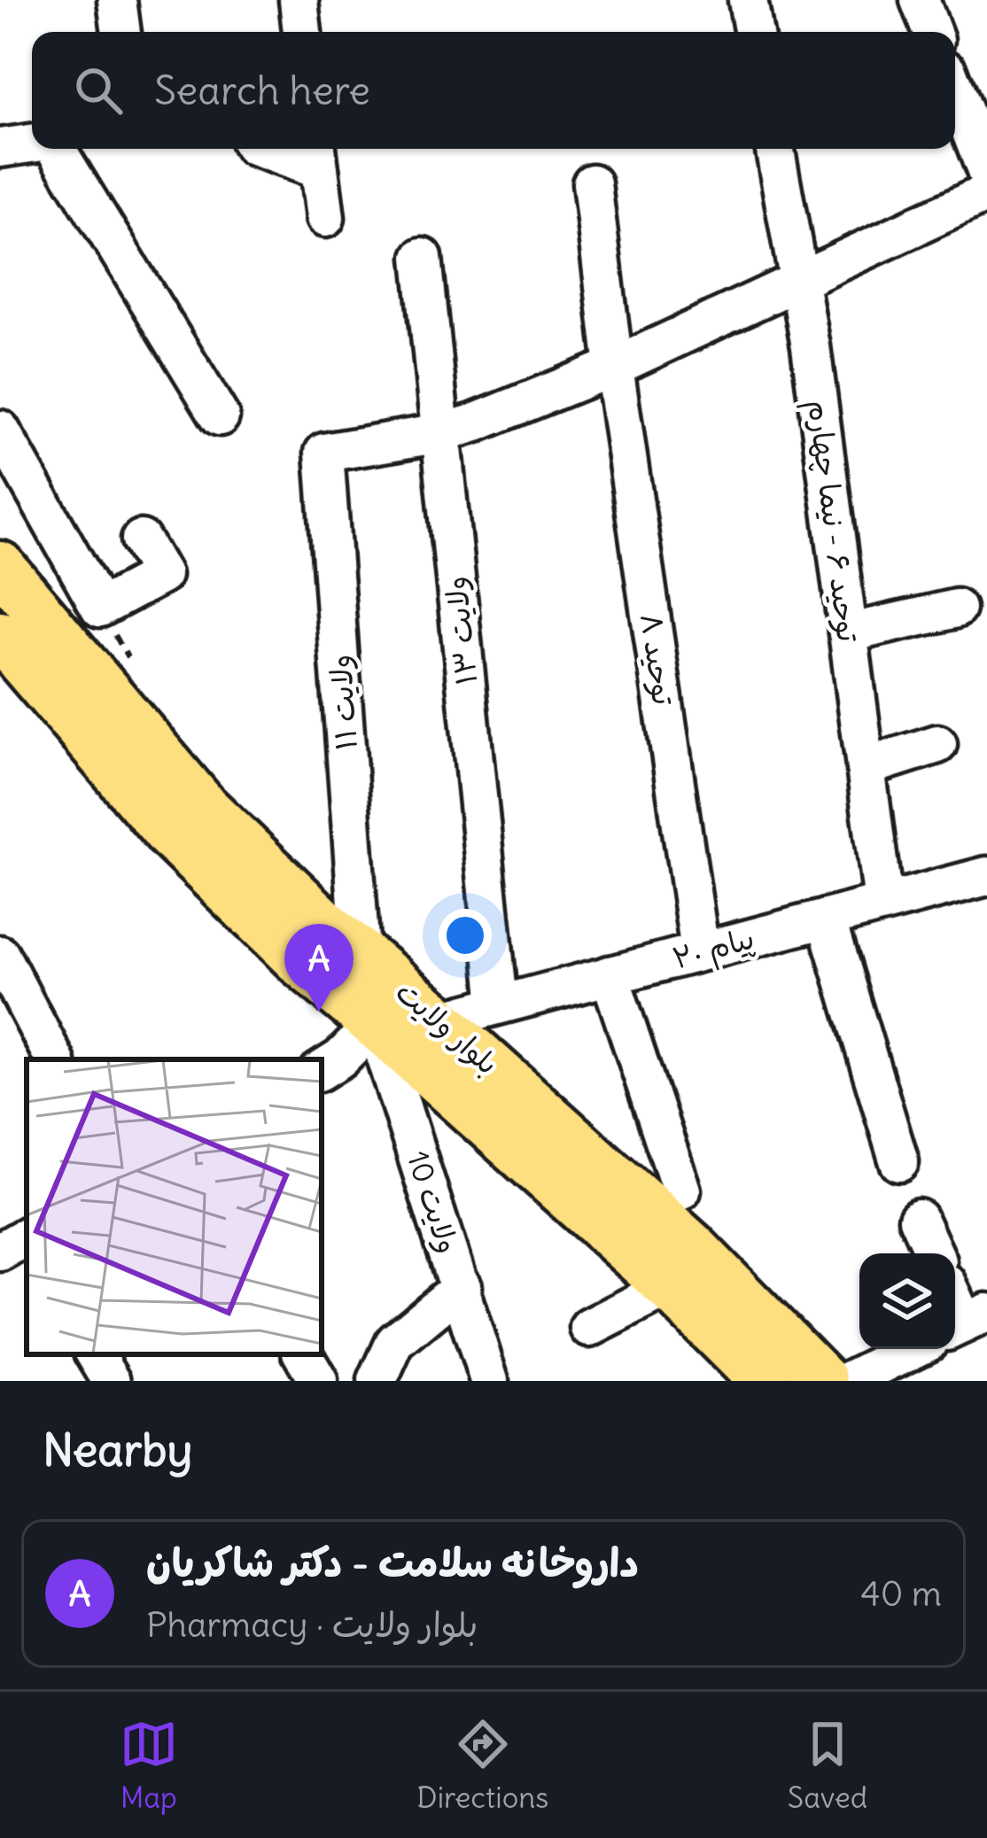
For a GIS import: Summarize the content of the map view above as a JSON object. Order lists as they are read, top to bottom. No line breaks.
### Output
{"streets":{"main road":["بلوار ولایت"],"street":["توحید ۶ - نیما چهارم","ولایت ۱۳","توحید ۸","ولایت ۱۱","پیام ۲۰","ولایت 10"]},"crossings":[["توحید ۶ - نیما چهارم","پیام ۲۰"],["ولایت ۱۳","ولایت ۱۱"],["ولایت ۱۳","پیام ۲۰"],["توحید ۸","پیام ۲۰"],["ولایت ۱۱","بلوار ولایت"],["پیام ۲۰","بلوار ولایت"],["بلوار ولایت","ولایت 10"]],"page":{"search":"Search here","pins":"A","heading":"Nearby","list":[{"mark":"A","name":"داروخانه سلامت - دکتر شاکریان","note":"Pharmacy · بلوار ولایت","value":"40 m"}],"nav":["Map","Directions","Saved"]}}
